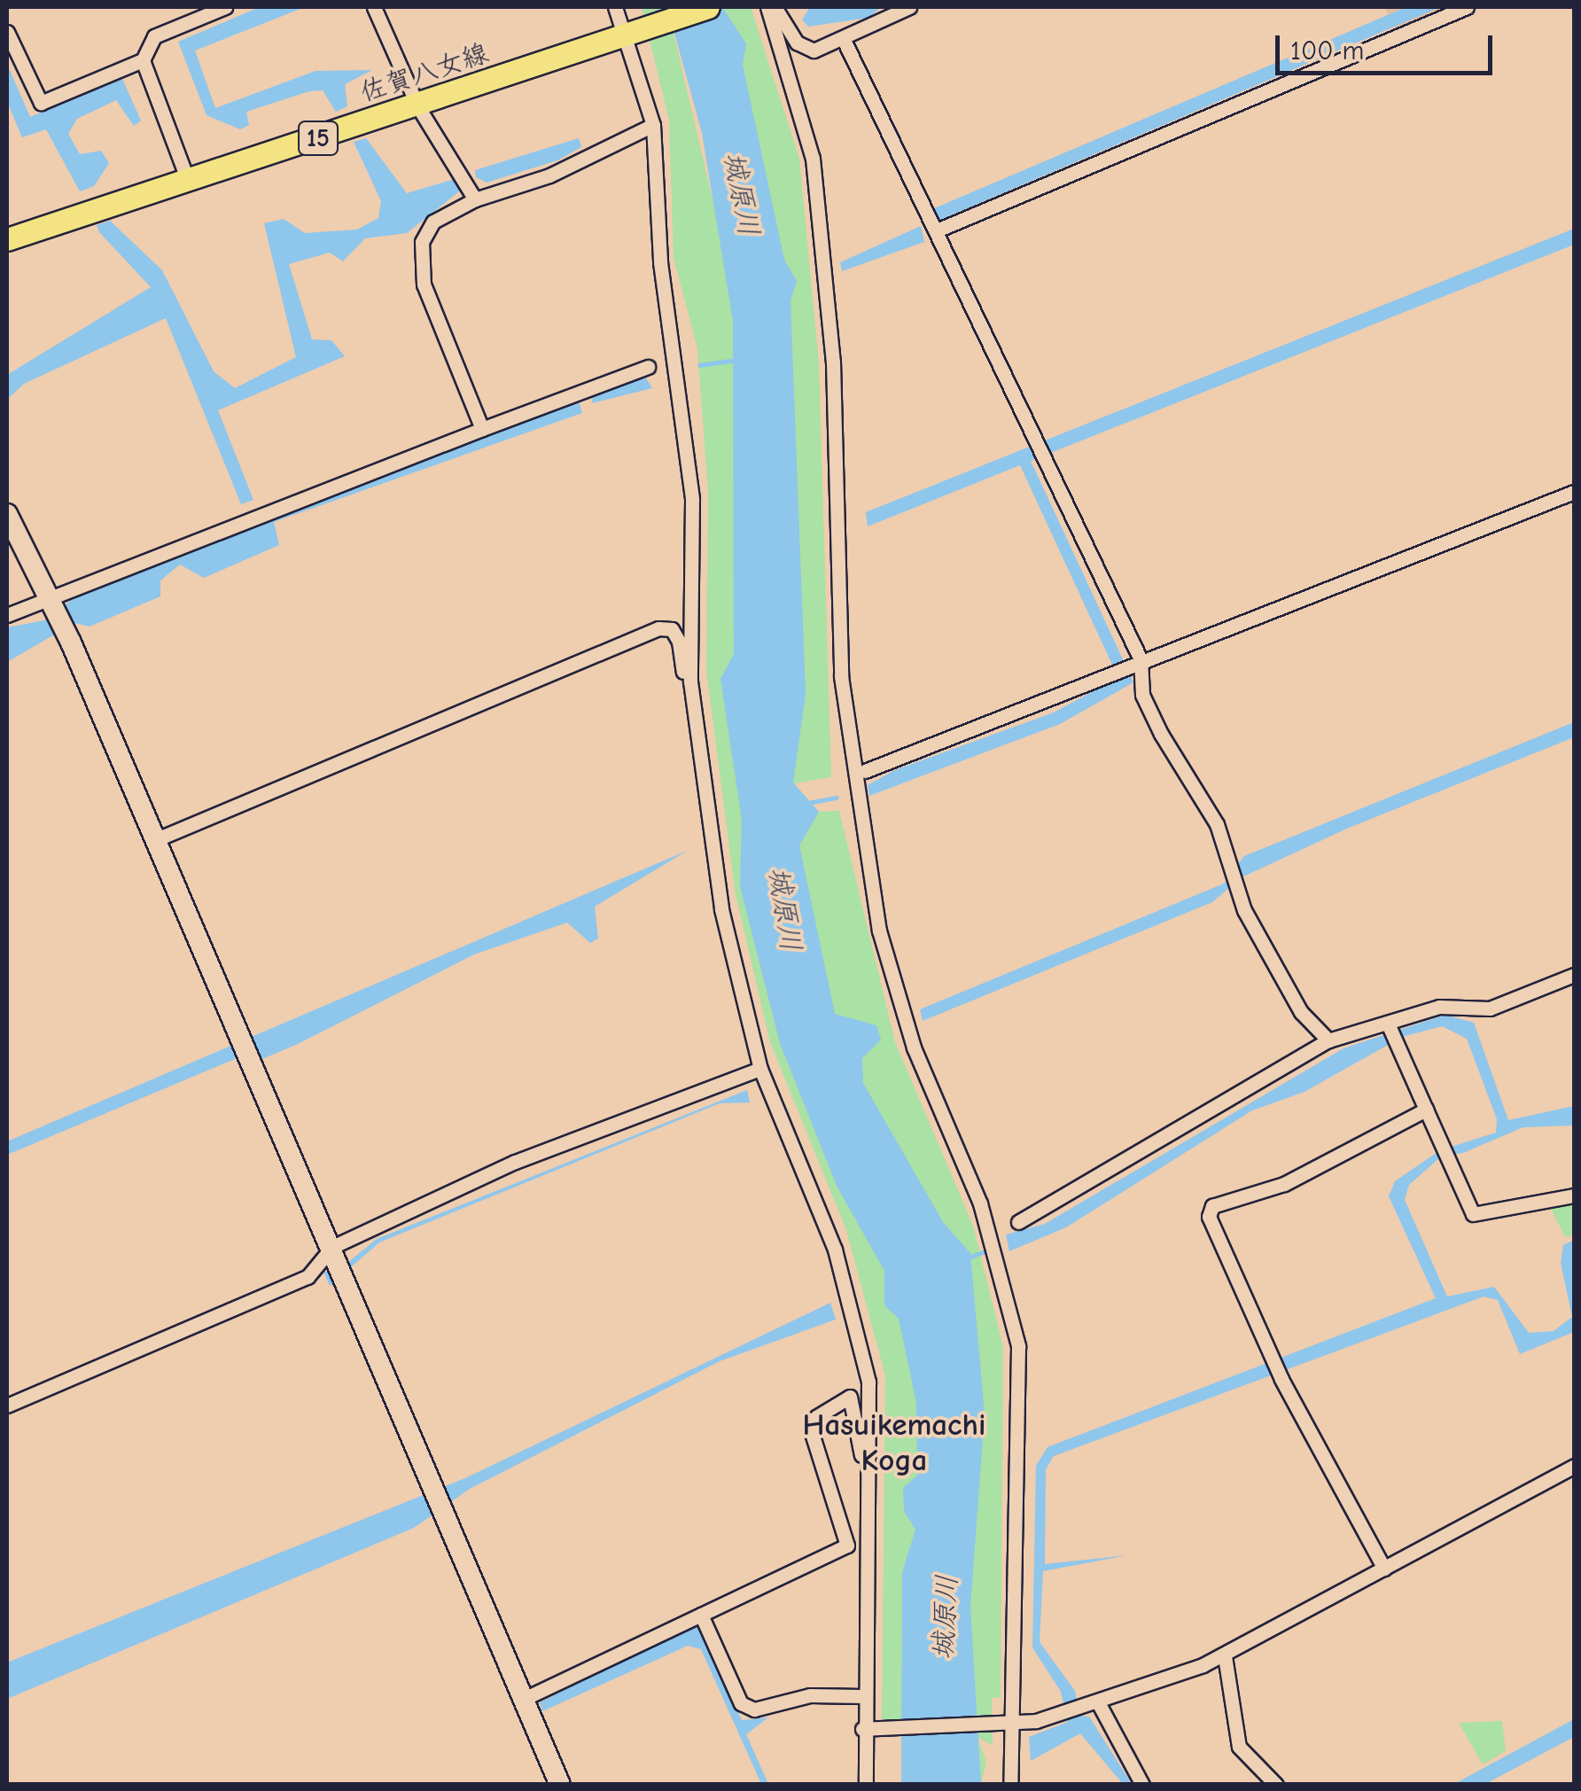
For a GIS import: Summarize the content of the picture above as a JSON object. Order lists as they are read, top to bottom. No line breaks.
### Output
{"streets":{"main road":["佐賀八女線","15"]},"districts":["Hasuikemachi Koga"],"water":["城原川"],"scale_bar":"100 m"}
